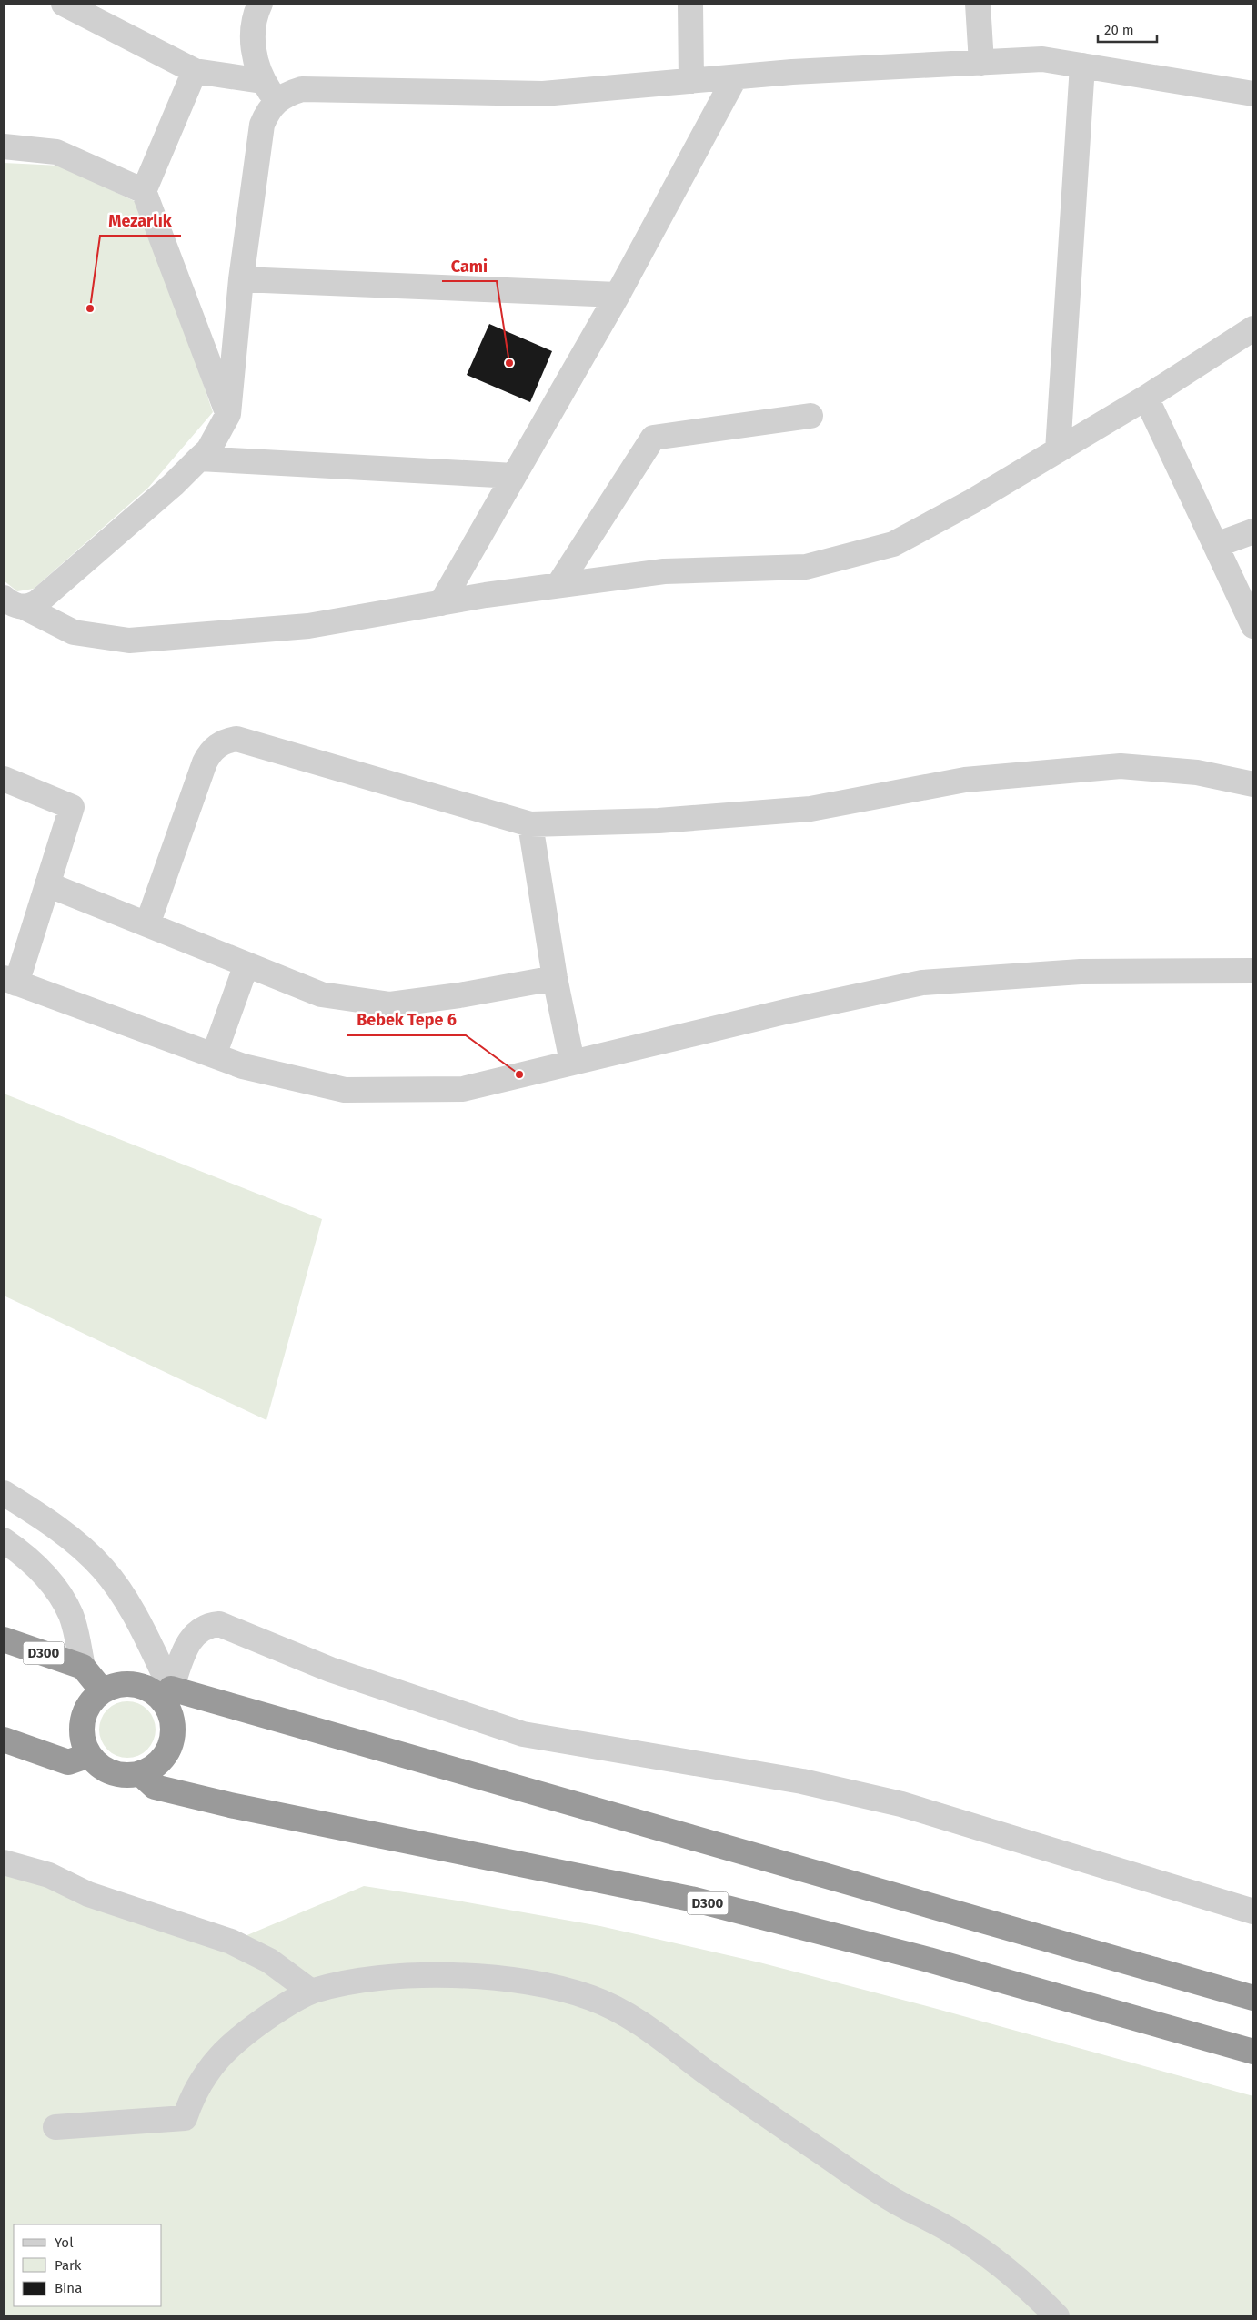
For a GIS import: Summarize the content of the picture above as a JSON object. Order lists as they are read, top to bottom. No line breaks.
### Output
{"streets":{"highway":["D300"]},"places":["Mezarlık","Cami","Bebek Tepe 6"],"legend":["Yol","Park","Bina"],"scale_bar":"20 m"}
